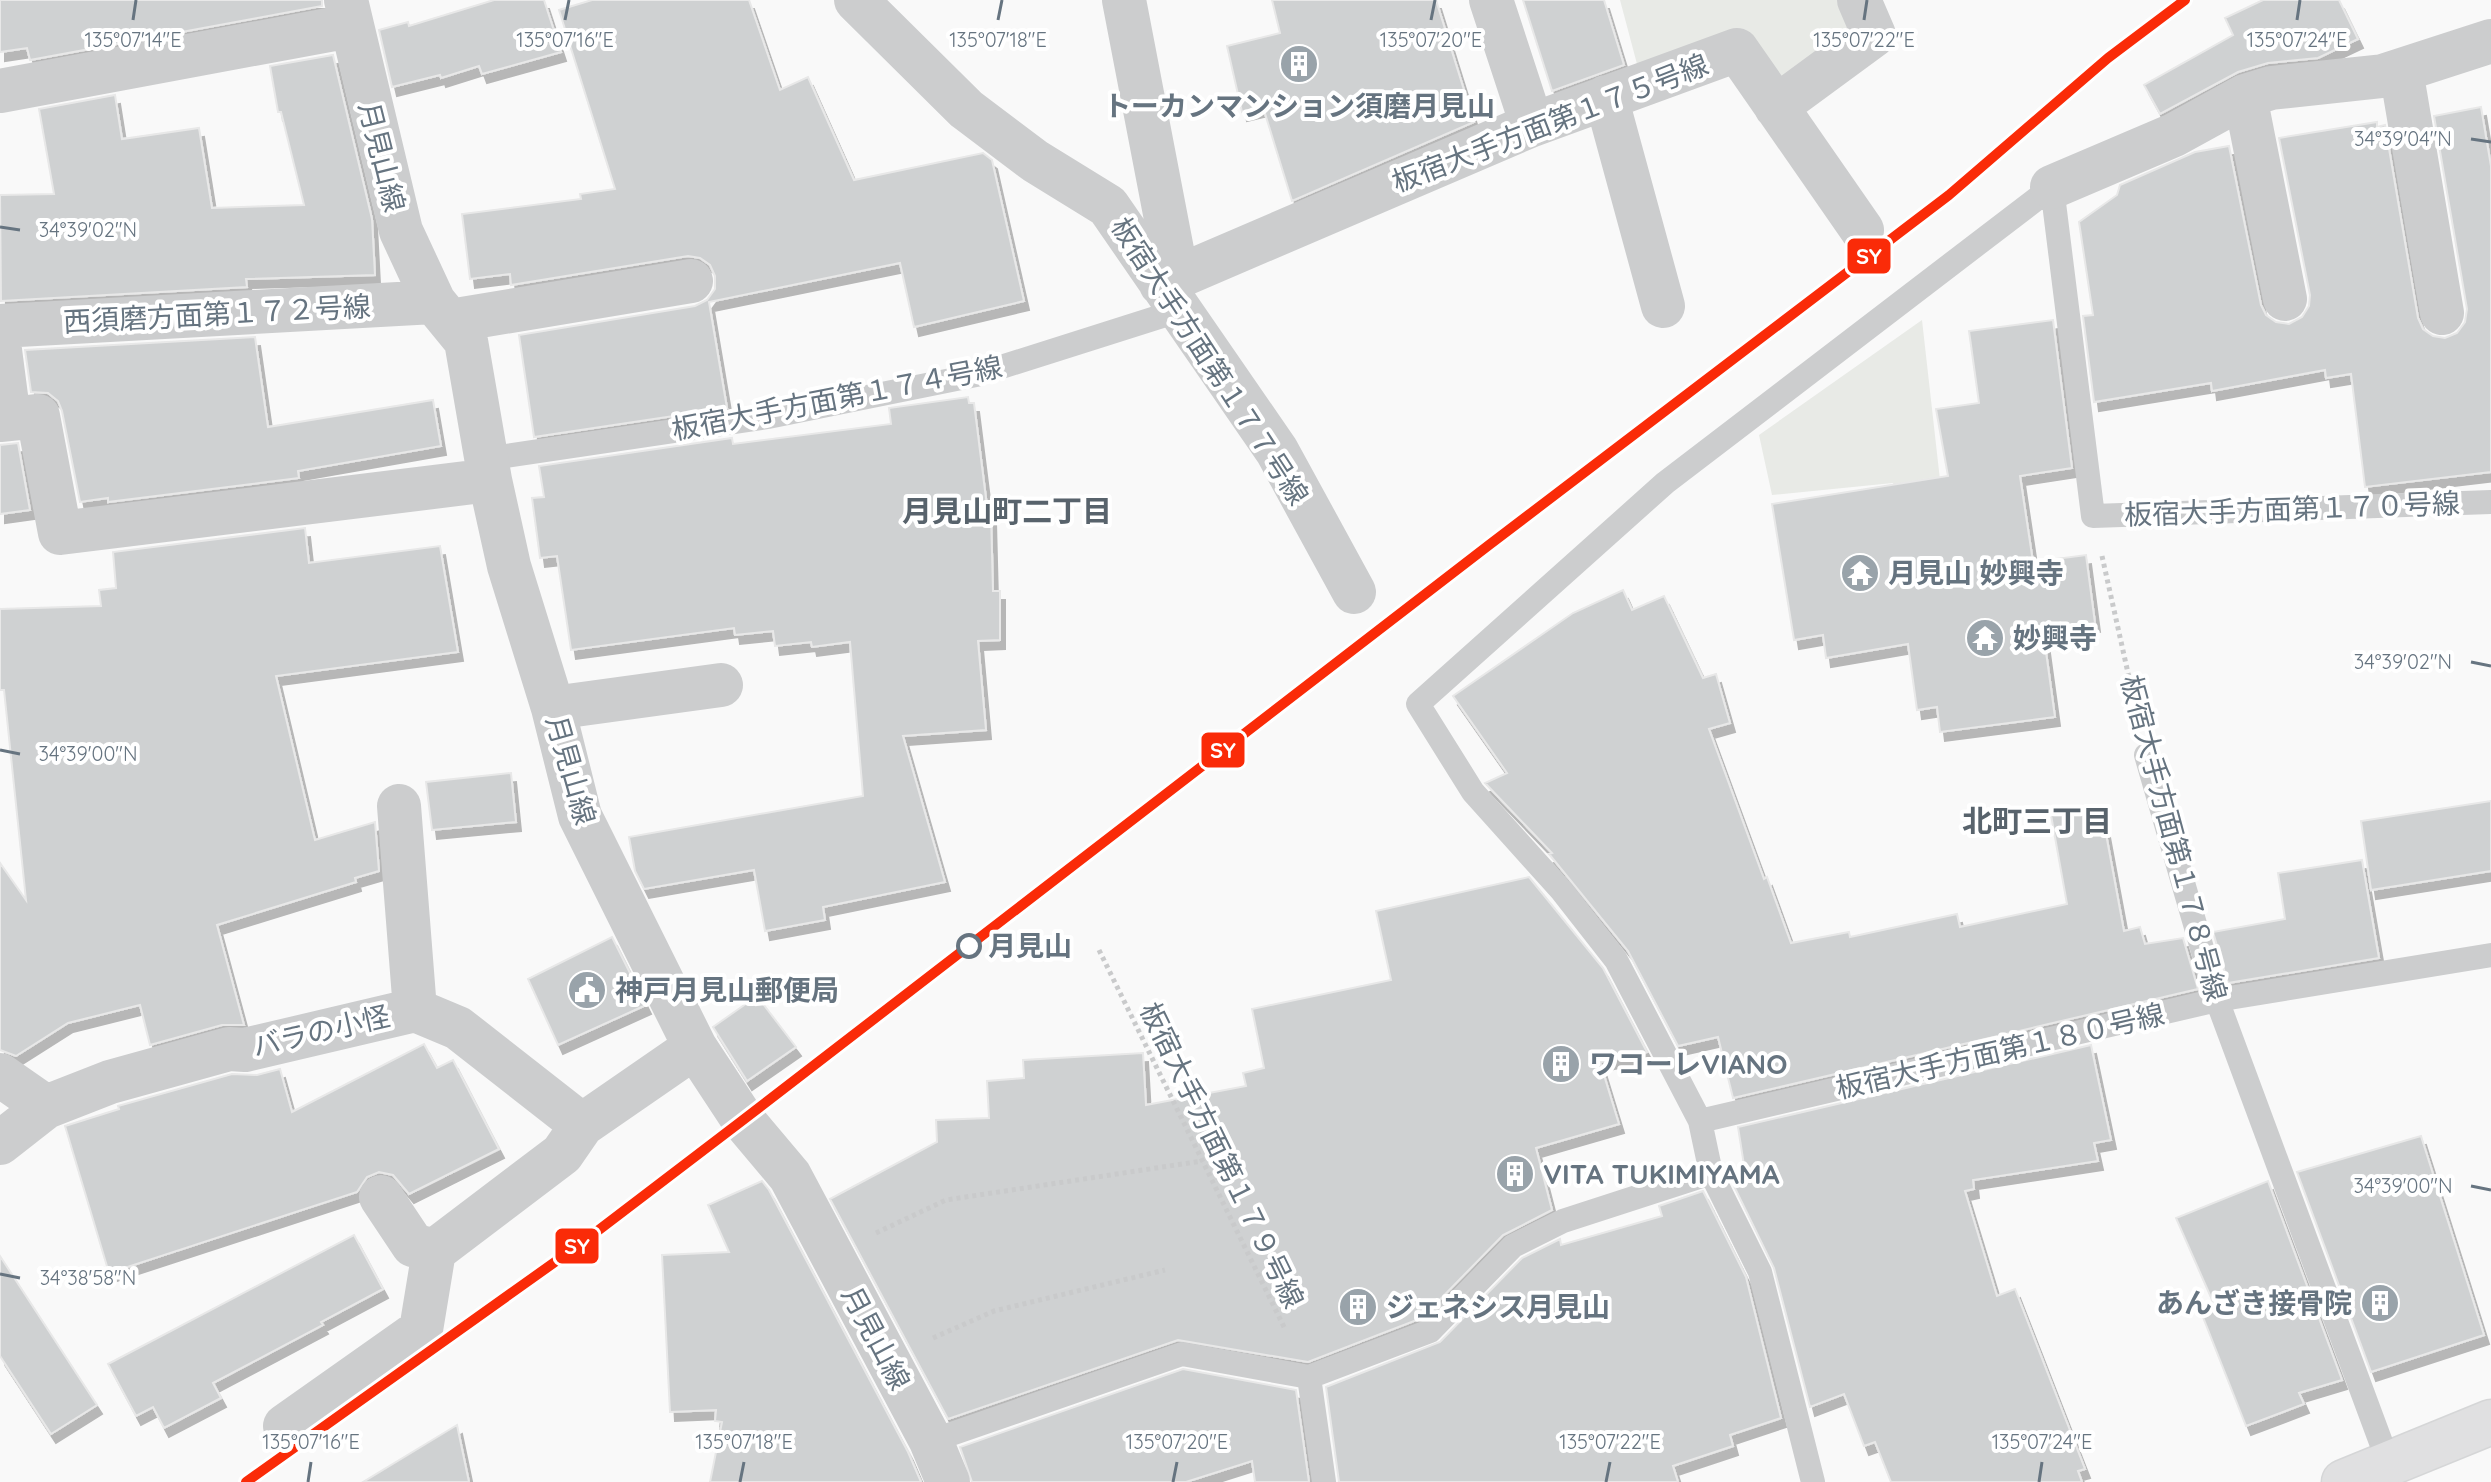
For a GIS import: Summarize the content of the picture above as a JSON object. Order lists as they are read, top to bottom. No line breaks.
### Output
{"streets":{"street":["板宿大手方面第１７５号線","月見山線","西須磨方面第１７２号線","板宿大手方面第１７７号線","バラの小怪"],"lane":["板宿大手方面第１７４号線","板宿大手方面第１７０号線","板宿大手方面第１７８号線","板宿大手方面第１８０号線"],"path":["板宿大手方面第１７９号線"]},"crossings":[["板宿大手方面第１７５号線","板宿大手方面第１７７号線"],["板宿大手方面第１７５号線","板宿大手方面第１７４号線"],["月見山線","西須磨方面第１７２号線"],["月見山線","板宿大手方面第１７４号線"],["板宿大手方面第１７７号線","板宿大手方面第１７４号線"],["板宿大手方面第１７０号線","板宿大手方面第１７８号線"],["板宿大手方面第１７８号線","板宿大手方面第１８０号線"]],"districts":["月見山町二丁目","北町三丁目"],"places":{"building":["トーカンマンション須磨月見山","ワコーレVIANO","VITA TUKIMIYAMA","あんざき接骨院","ジェネシス月見山"],"temple":["月見山 妙興寺","妙興寺"],"other":["月見山"],"public building":["神戸月見山郵便局"]},"lines":["transit line SY"],"coordinates":["135°07'18\"E","135°07'14\"E","135°07'16\"E","135°07'20\"E","135°07'22\"E","135°07'24\"E","34°39'04\"N","34°39'02\"N","34°39'00\"N","34°38'58\"N"]}
